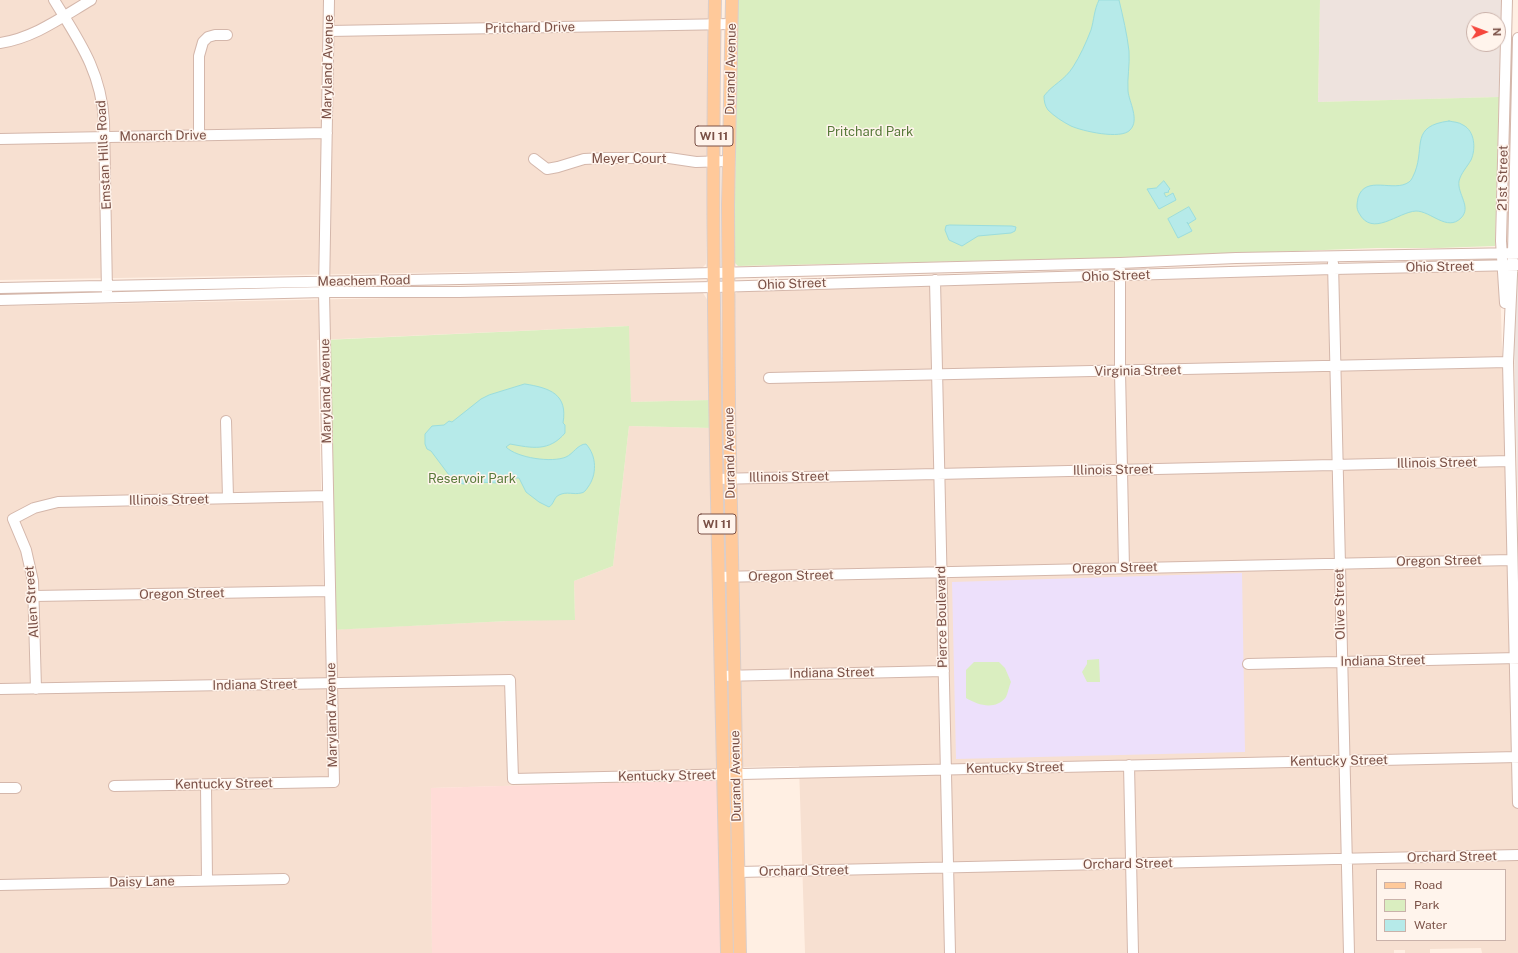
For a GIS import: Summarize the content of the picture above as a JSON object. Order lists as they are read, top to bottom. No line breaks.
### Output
{"streets":{"main road":["Durand Avenue","WI 11"],"street":["Pritchard Drive","Maryland Avenue","Monarch Drive","Emstan Hills Road","Meyer Court","21st Street","Ohio Street","Meachem Road","Virginia Street","Illinois Street","Oregon Street","Allen Street","Olive Street","Pierce Boulevard","Indiana Street","Kentucky Street","Orchard Street","Daisy Lane"]},"crossings":[["Pritchard Drive","Maryland Avenue"],["Pritchard Drive","Durand Avenue"],["Maryland Avenue","Monarch Drive"],["Maryland Avenue","Meachem Road"],["Maryland Avenue","Illinois Street"],["Maryland Avenue","Oregon Street"],["Maryland Avenue","Indiana Street"],["Maryland Avenue","Kentucky Street"],["Durand Avenue","Meyer Court"],["Durand Avenue","Ohio Street"],["Durand Avenue","Meachem Road"],["Durand Avenue","Illinois Street"],["Durand Avenue","Oregon Street"],["Durand Avenue","Indiana Street"],["Durand Avenue","Kentucky Street"],["Durand Avenue","Orchard Street"],["Monarch Drive","Emstan Hills Road"],["Emstan Hills Road","Meachem Road"],["21st Street","Ohio Street"],["21st Street","Virginia Street"],["21st Street","Illinois Street"],["21st Street","Oregon Street"],["21st Street","Indiana Street"],["21st Street","Kentucky Street"],["Ohio Street","Meachem Road"],["Ohio Street","Olive Street"],["Ohio Street","Pierce Boulevard"],["Virginia Street","Olive Street"],["Virginia Street","Pierce Boulevard"],["Illinois Street","Allen Street"],["Illinois Street","Olive Street"],["Illinois Street","Pierce Boulevard"],["Oregon Street","Allen Street"],["Oregon Street","Olive Street"],["Oregon Street","Pierce Boulevard"],["Allen Street","Indiana Street"],["Olive Street","Indiana Street"],["Olive Street","Kentucky Street"],["Olive Street","Orchard Street"],["Pierce Boulevard","Indiana Street"],["Pierce Boulevard","Kentucky Street"],["Pierce Boulevard","Orchard Street"],["Indiana Street","Kentucky Street"]],"parks":["Pritchard Park","Reservoir Park"],"legend":["Road","Park","Water"],"north":"right"}
